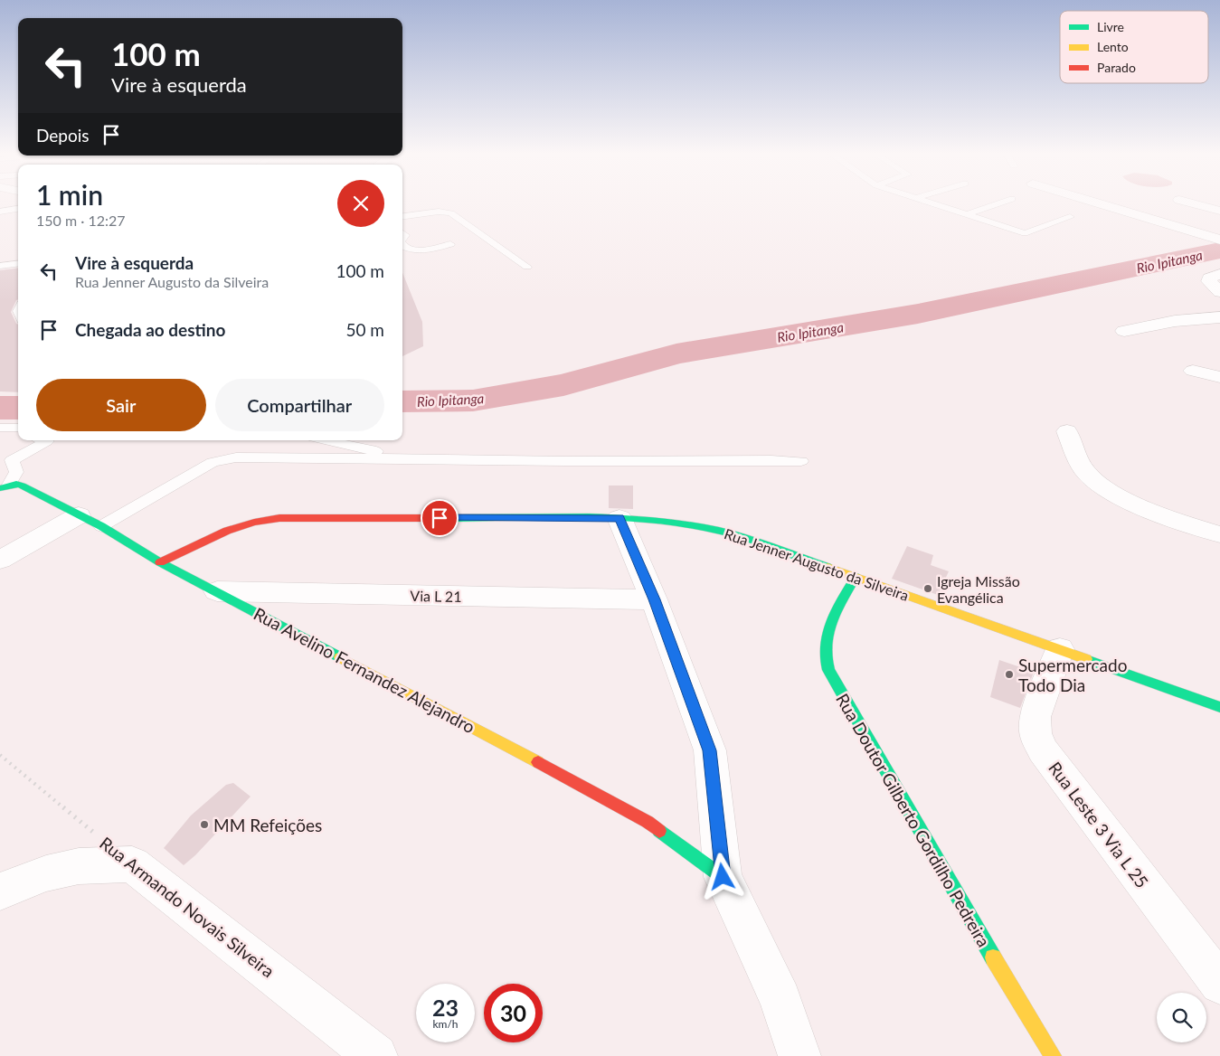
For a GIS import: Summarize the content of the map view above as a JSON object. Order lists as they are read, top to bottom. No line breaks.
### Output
{"streets":{"street":["Rua Jenner Augusto da Silveira","Via L 21","Rua Avelino Fernandez Alejandro","Rua Doutor Gilberto Gordilho Pedreira","Rua Leste 3 Via L 25","Rua Armando Novais Silveira"]},"crossings":[["Rua Jenner Augusto da Silveira","Rua Avelino Fernandez Alejandro"],["Rua Jenner Augusto da Silveira","Rua Doutor Gilberto Gordilho Pedreira"],["Rua Jenner Augusto da Silveira","Rua Leste 3 Via L 25"],["Via L 21","Rua Avelino Fernandez Alejandro"]],"water":["Rio Ipitanga"],"places":["Igreja Missão Evangélica","Supermercado Todo Dia","MM Refeições"],"legend":["Livre","Lento","Parado"],"page":{"turn":["100 m","Vire à esquerda"],"then":"Depois","heading":["1 min","150 m · 12:27"],"list":[{"name":"Vire à esquerda","note":"Rua Jenner Augusto da Silveira","value":"100 m"},{"name":"Chegada ao destino","value":"50 m"}],"buttons":["Sair","Compartilhar"],"speed":"23 km/h","limit":"30"}}
